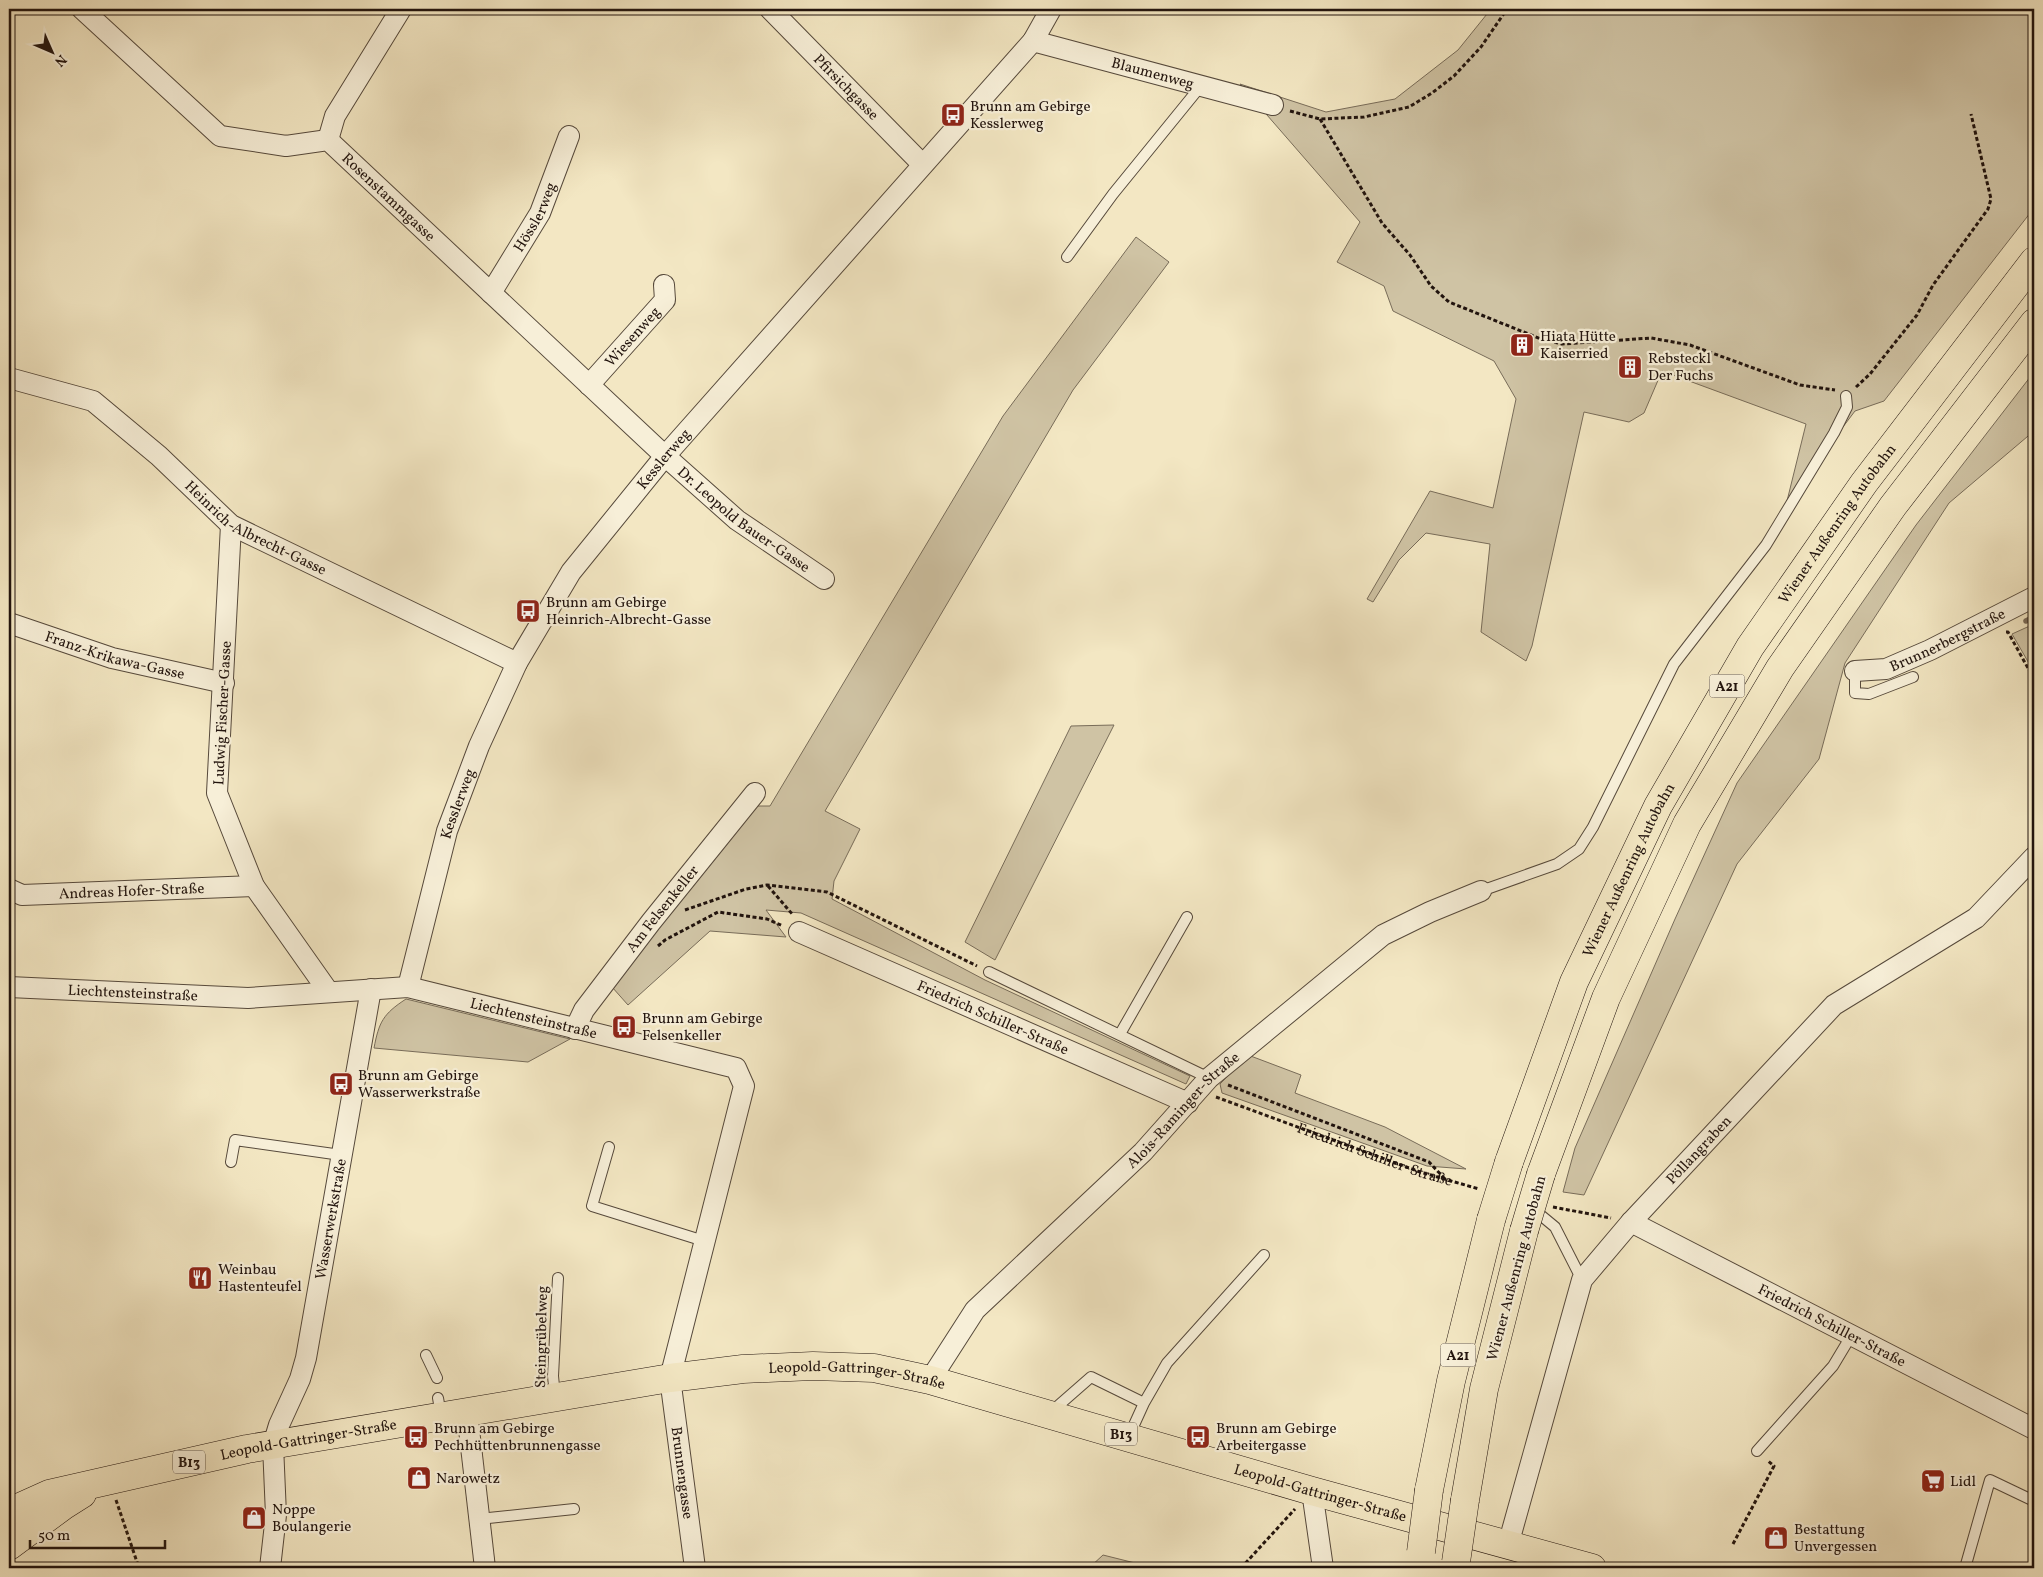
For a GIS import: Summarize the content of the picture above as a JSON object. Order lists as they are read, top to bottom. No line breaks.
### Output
{"streets":{"main road":["Wiener Außenring Autobahn","A21","Leopold-Gattringer-Straße","B13"],"street":["Blaumenweg","Pfirsichgasse","Rosenstammgasse","Hösslerweg","Wiesenweg","Kesslerweg","Dr. Leopold Bauer-Gasse","Heinrich-Albrecht-Gasse","Brunnerbergstraße","Franz-Krikawa-Gasse","Ludwig Fischer-Gasse","Andreas Hofer-Straße","Am Felsenkeller","Liechtensteinstraße","Friedrich Schiller-Straße","Alois-Raminger-Straße","Pöllangraben","Wasserwerkstraße","Brunnengasse"],"lane":["Steingrübelweg"]},"crossings":[["Blaumenweg","Kesslerweg"],["Pfirsichgasse","Kesslerweg"],["Rosenstammgasse","Hösslerweg"],["Rosenstammgasse","Wiesenweg"],["Rosenstammgasse","Kesslerweg"],["Rosenstammgasse","Dr. Leopold Bauer-Gasse"],["Kesslerweg","Dr. Leopold Bauer-Gasse"],["Kesslerweg","Heinrich-Albrecht-Gasse"],["Kesslerweg","Liechtensteinstraße"],["Heinrich-Albrecht-Gasse","Ludwig Fischer-Gasse"],["Franz-Krikawa-Gasse","Ludwig Fischer-Gasse"],["Ludwig Fischer-Gasse","Andreas Hofer-Straße"],["Ludwig Fischer-Gasse","Liechtensteinstraße"],["Am Felsenkeller","Liechtensteinstraße"],["Liechtensteinstraße","Wasserwerkstraße"],["Liechtensteinstraße","Leopold-Gattringer-Straße"],["Liechtensteinstraße","Brunnengasse"],["Friedrich Schiller-Straße","Alois-Raminger-Straße"],["Friedrich Schiller-Straße","Pöllangraben"],["Alois-Raminger-Straße","Leopold-Gattringer-Straße"],["Pöllangraben","Leopold-Gattringer-Straße"],["Wasserwerkstraße","Leopold-Gattringer-Straße"],["Steingrübelweg","Leopold-Gattringer-Straße"],["Leopold-Gattringer-Straße","Brunnengasse"]],"places":{"bus stop":["Brunn am Gebirge Kesslerweg","Brunn am Gebirge Heinrich-Albrecht-Gasse","Brunn am Gebirge Felsenkeller","Brunn am Gebirge Wasserwerkstraße","Brunn am Gebirge Pechhüttenbrunnengasse","Brunn am Gebirge Arbeitergasse"],"building":["Hiata Hütte Kaiserried","Rebsteckl Der Fuchs"],"restaurant":["Weinbau Hastenteufel"],"shop":["Narowetz","Noppe Boulangerie","Bestattung Unvergessen"],"supermarket":["Lidl"]},"scale_bar":"50 m","north":"bottom right"}
